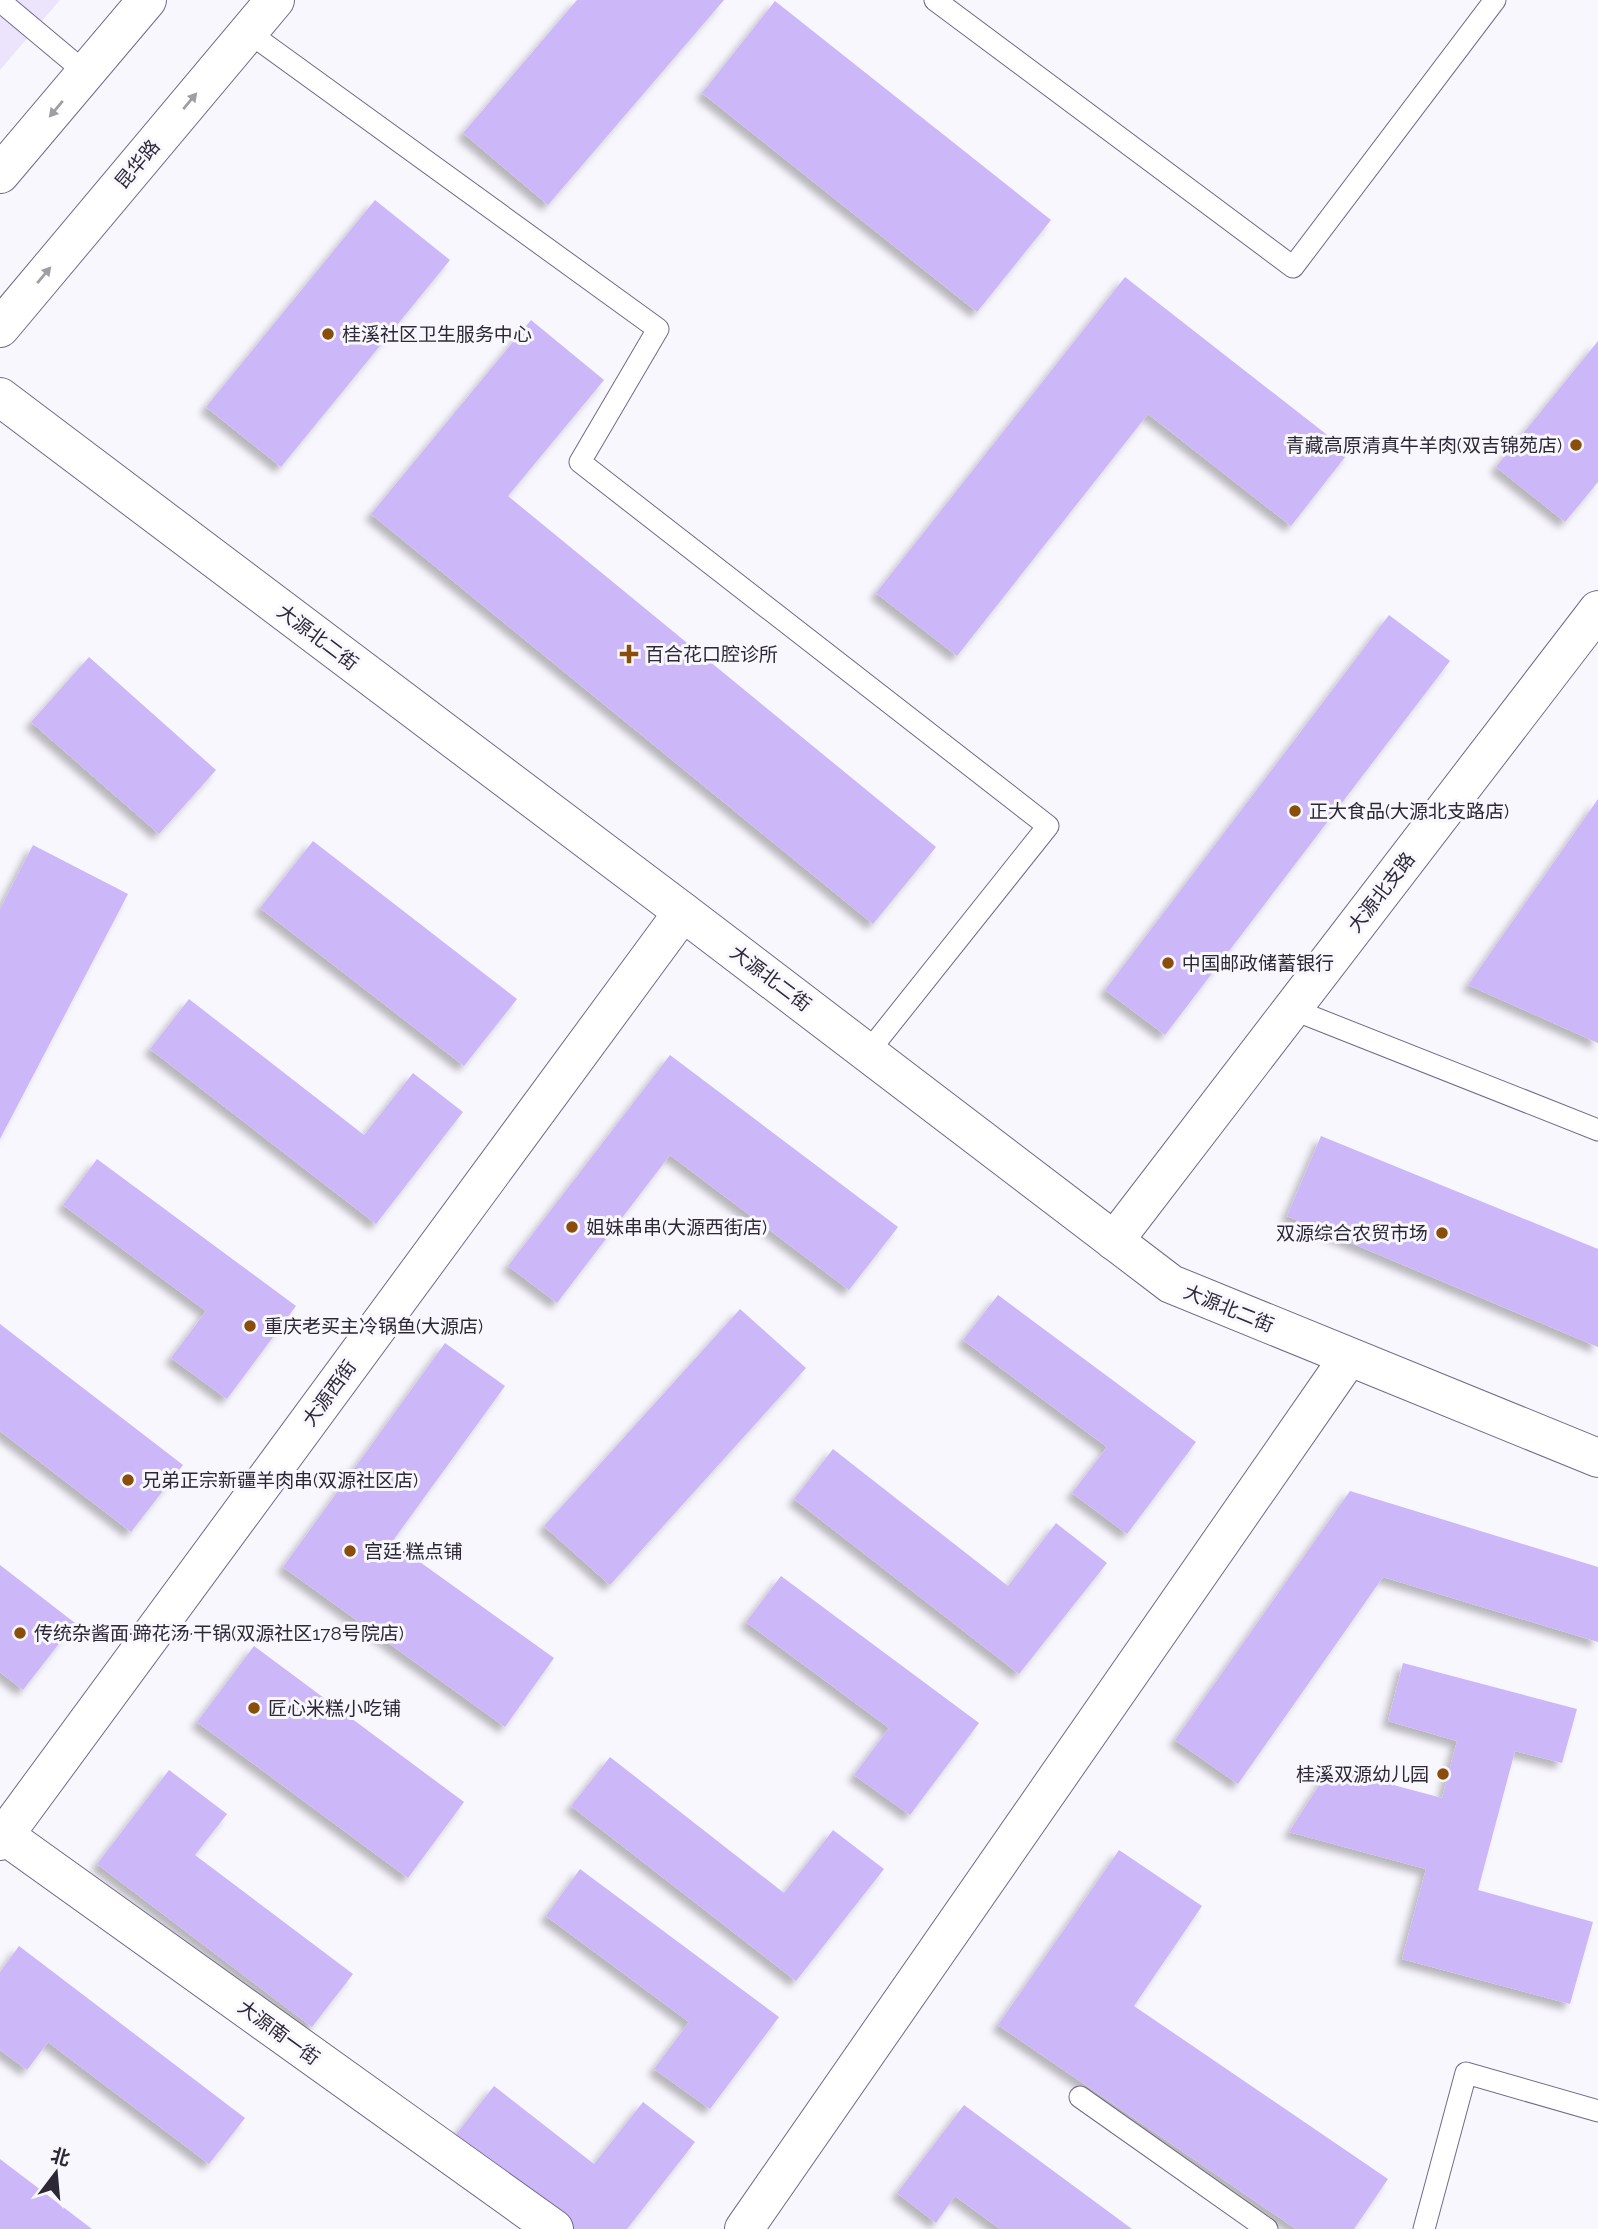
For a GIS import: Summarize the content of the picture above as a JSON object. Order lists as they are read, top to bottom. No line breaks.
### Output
{"streets":{"street":["昆华路","大源北二街","大源北支路","大源西街","大源南一街"]},"crossings":[["大源北二街","大源北支路"],["大源北二街","大源西街"],["大源西街","大源南一街"]],"places":{"other":["桂溪社区卫生服务中心","青藏高原清真牛羊肉(双吉锦苑店)","正大食品(大源北支路店)","中国邮政储蓄银行","姐妹串串(大源西街店)","双源综合农贸市场","重庆老买主冷锅鱼(大源店)","兄弟正宗新疆羊肉串(双源社区店)","宫廷·糕点铺","传统杂酱面·蹄花汤·干锅(双源社区178号院店)","匠心米糕小吃铺","桂溪双源幼儿园"],"health":["百合花口腔诊所"]},"north":"top"}
